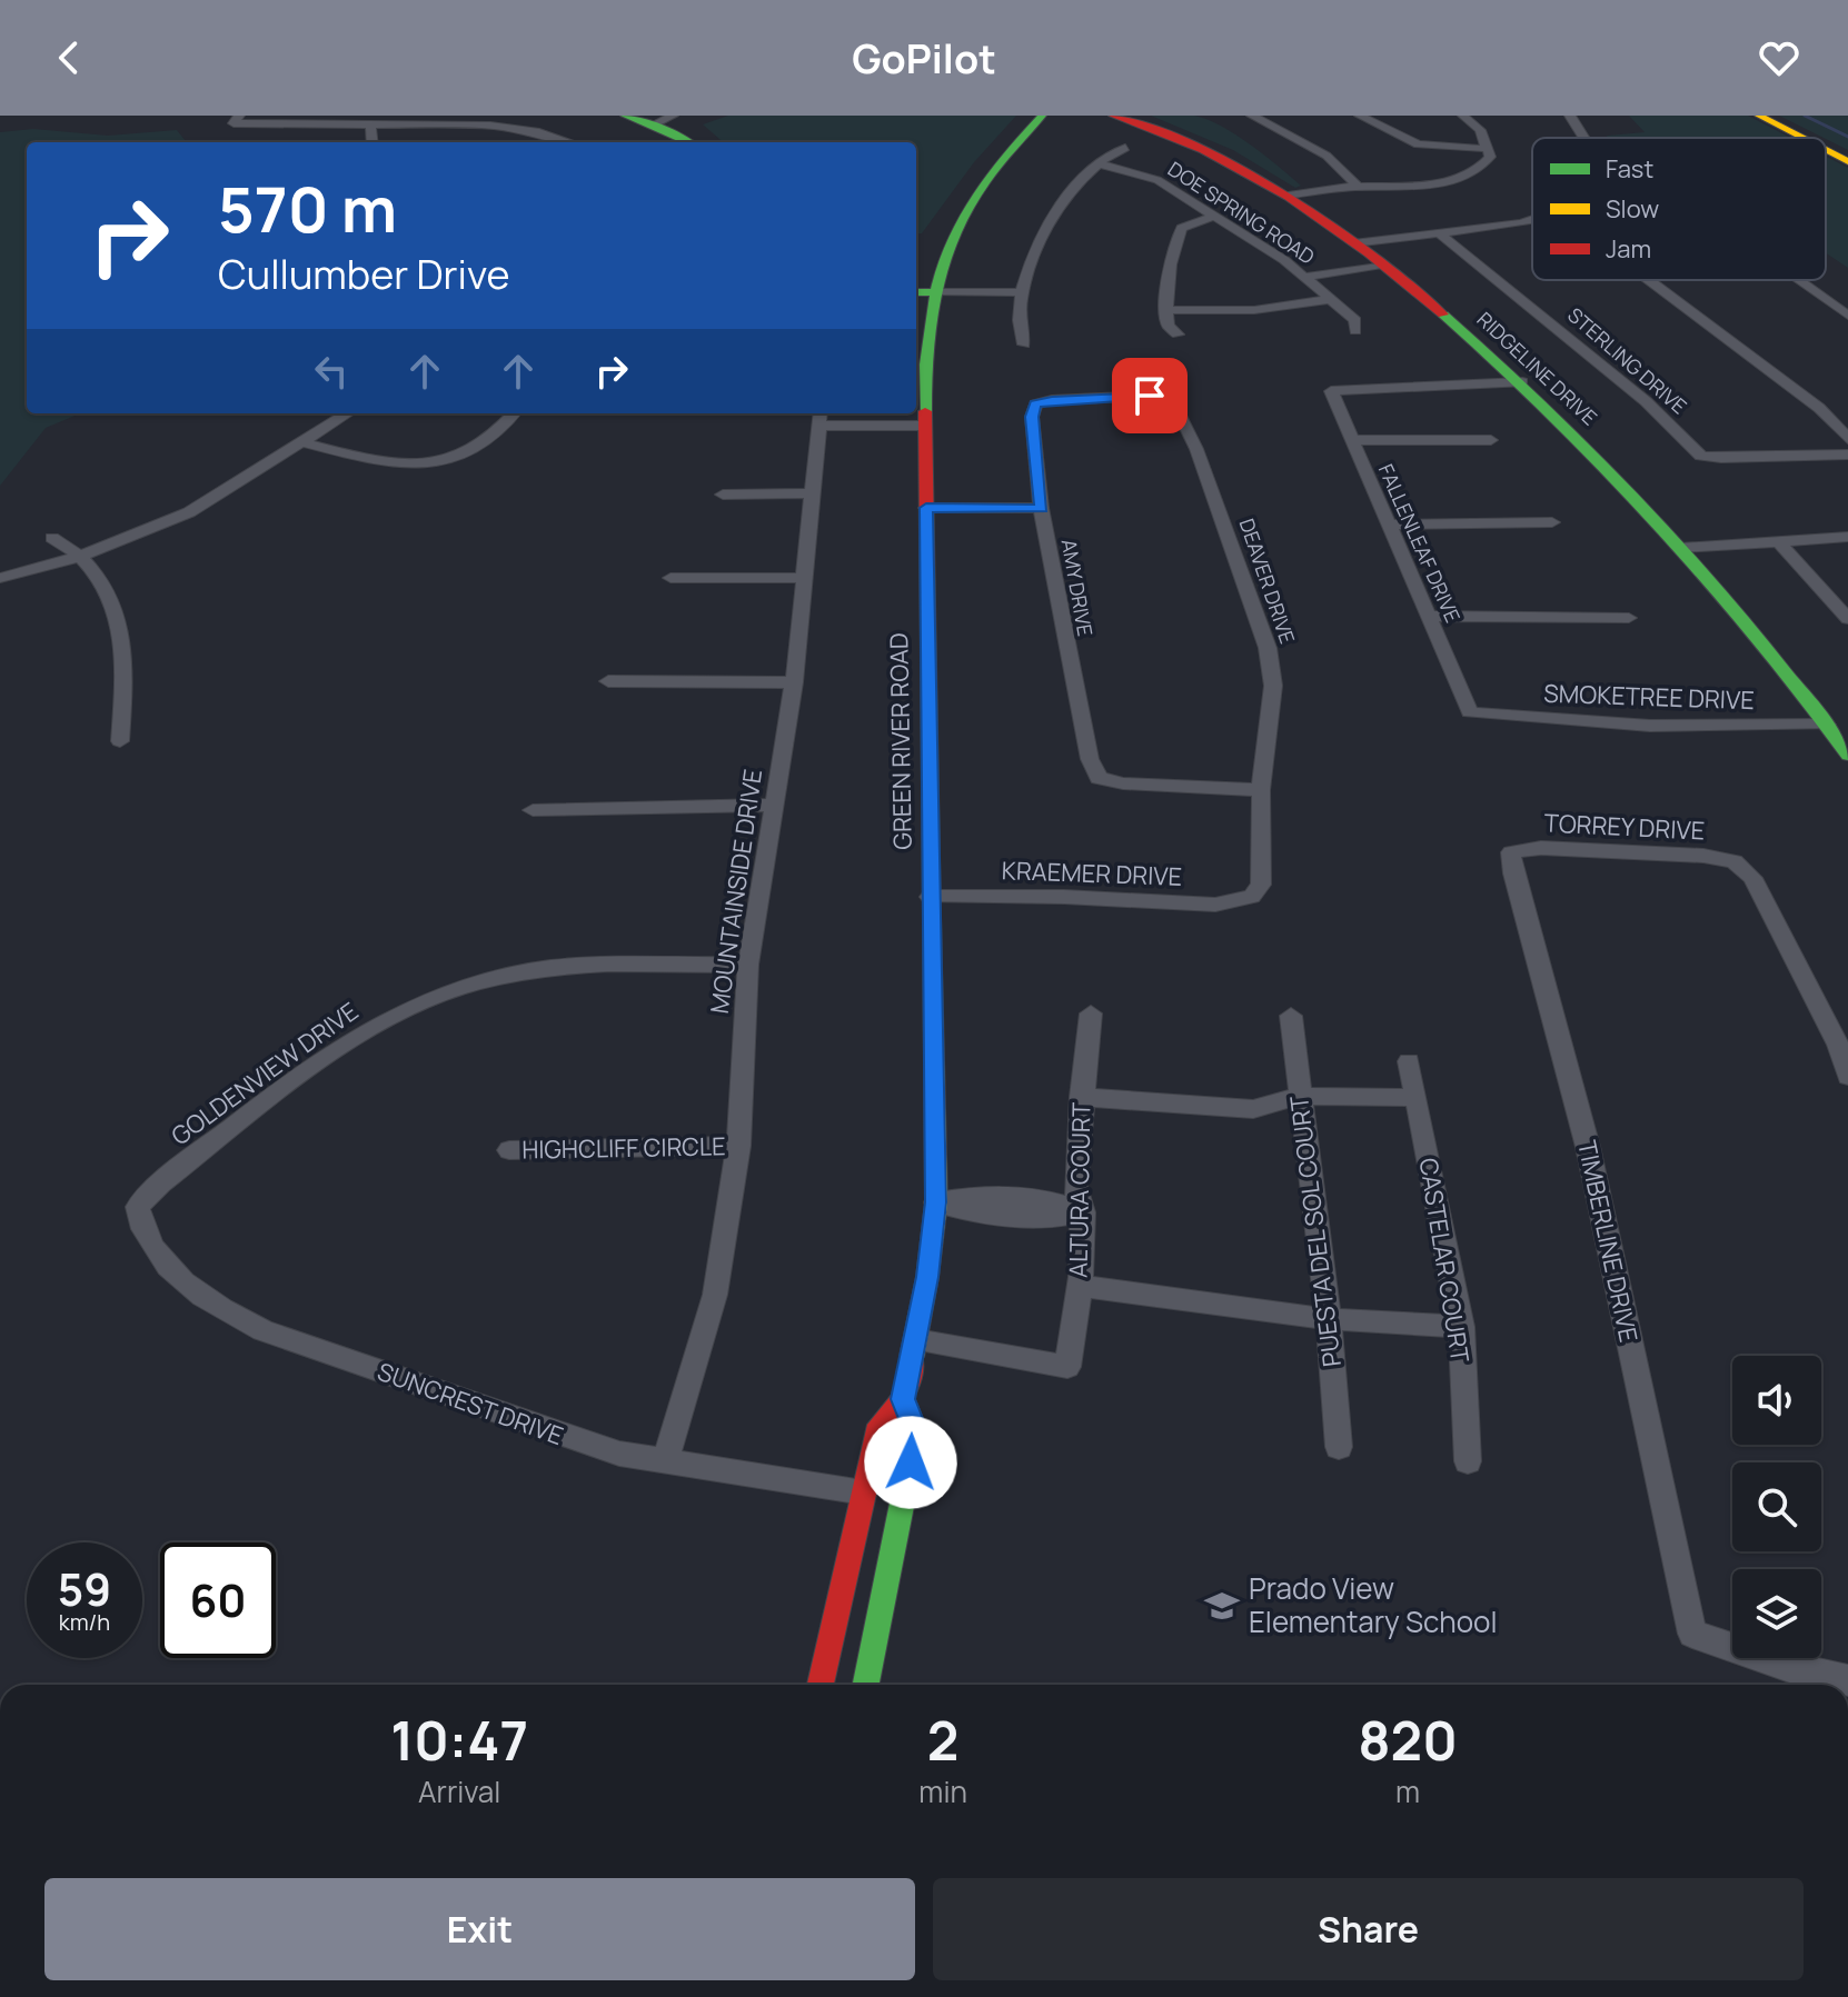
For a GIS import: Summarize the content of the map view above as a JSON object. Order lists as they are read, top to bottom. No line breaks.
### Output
{"streets":{"main road":["RIDGELINE DRIVE","GREEN RIVER ROAD"],"street":["DOE SPRING ROAD","STERLING DRIVE","FALLENLEAF DRIVE","DEAVER DRIVE","AMY DRIVE","SMOKETREE DRIVE","TORREY DRIVE","KRAEMER DRIVE","MOUNTAINSIDE DRIVE","GOLDENVIEW DRIVE","HIGHCLIFF CIRCLE","ALTURA COURT","PUESTA DEL SOL COURT","TIMBERLINE DRIVE","CASTELAR COURT","SUNCREST DRIVE"]},"crossings":[["RIDGELINE DRIVE","FALLENLEAF DRIVE"],["RIDGELINE DRIVE","SMOKETREE DRIVE"],["FALLENLEAF DRIVE","SMOKETREE DRIVE"],["DEAVER DRIVE","AMY DRIVE"],["DEAVER DRIVE","KRAEMER DRIVE"],["GREEN RIVER ROAD","KRAEMER DRIVE"],["GREEN RIVER ROAD","ALTURA COURT"],["GREEN RIVER ROAD","SUNCREST DRIVE"],["TORREY DRIVE","TIMBERLINE DRIVE"],["MOUNTAINSIDE DRIVE","GOLDENVIEW DRIVE"],["MOUNTAINSIDE DRIVE","HIGHCLIFF CIRCLE"],["MOUNTAINSIDE DRIVE","SUNCREST DRIVE"],["GOLDENVIEW DRIVE","SUNCREST DRIVE"]],"places":{"school or university":["Prado View Elementary School"]},"legend":["Fast","Slow","Jam"],"page":{"header":"GoPilot","turn":["570 m","Cullumber Drive"],"speed":"59 km/h","limit":"60","eta":["10:47","Arrival","2","min","820","m"],"buttons":["Exit","Share"]}}
